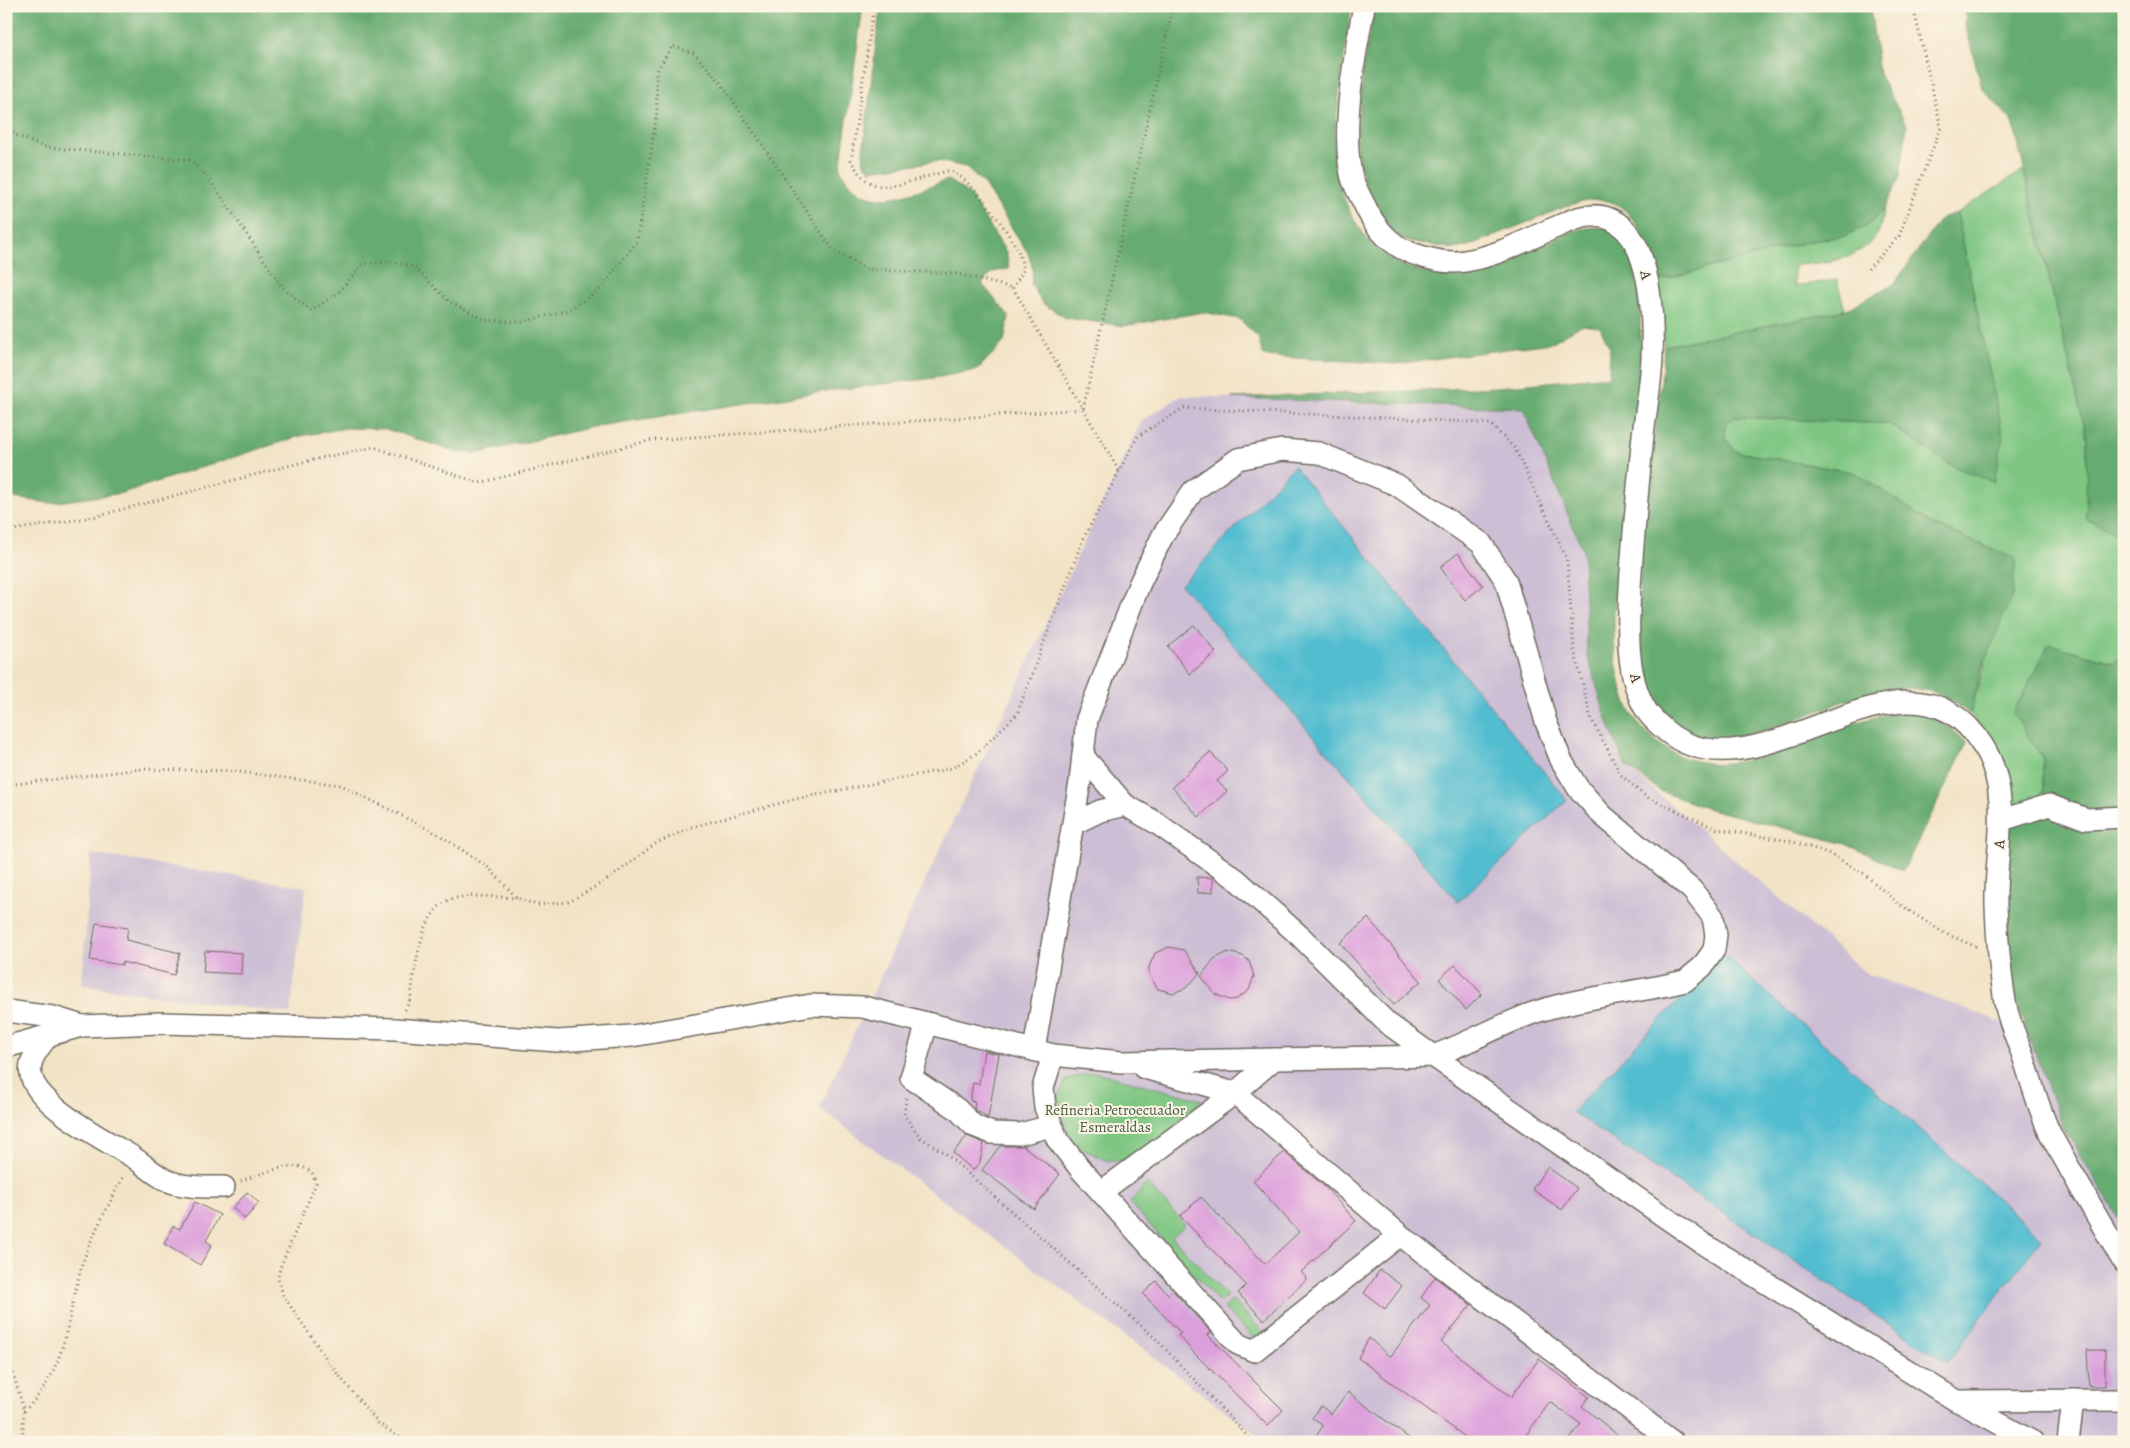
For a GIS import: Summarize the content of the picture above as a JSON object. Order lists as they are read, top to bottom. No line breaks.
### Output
{"streets":{"street":["A"]},"parks":["Refinerìa Petroecuador Esmeraldas"]}
